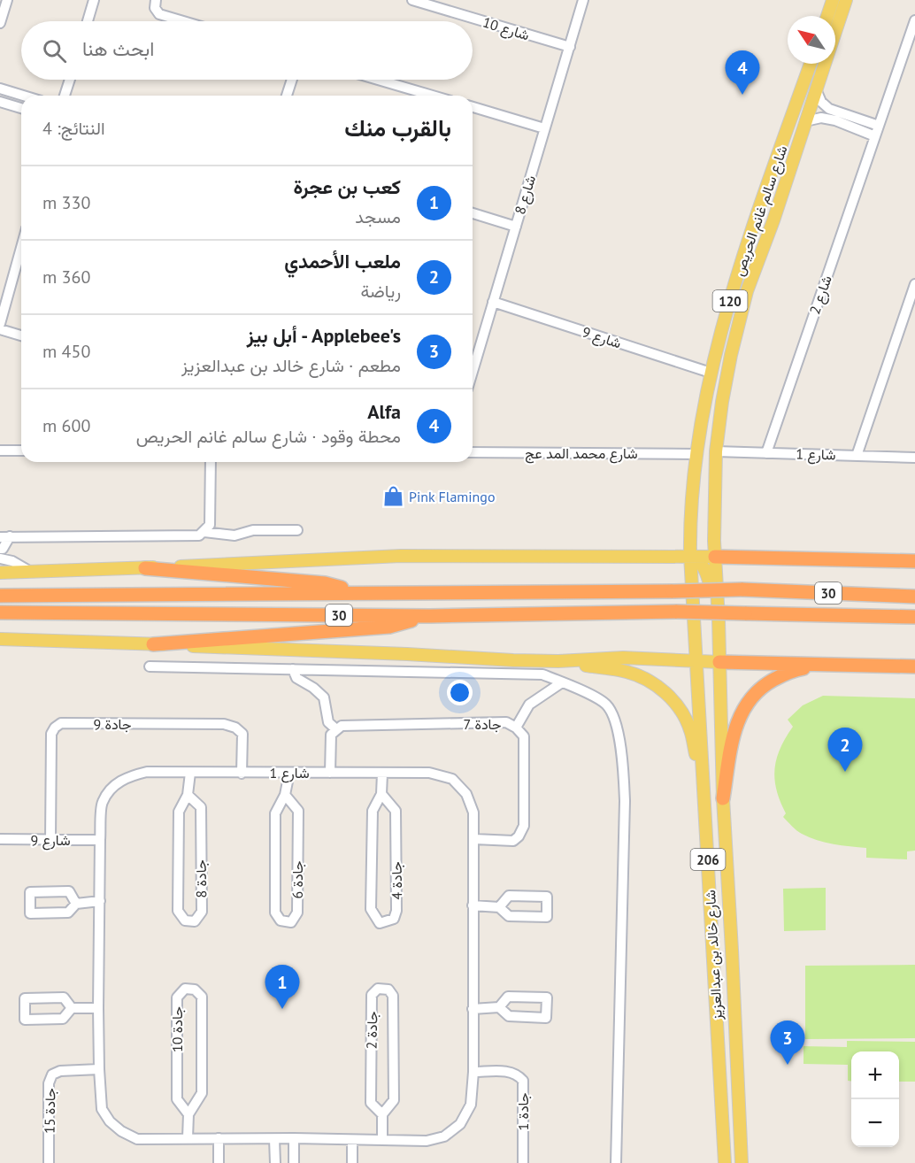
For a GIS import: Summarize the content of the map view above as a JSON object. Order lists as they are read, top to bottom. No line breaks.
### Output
{"streets":{"highway":["30"],"main road":["شارع سالم غانم الحريص","120","206","شارع خالد بن عبدالعزيز"],"street":["شارع 10","شارع 8","شارع 2","شارع 9","شارع محمد المد عج","شارع 1","جادة 9","جادة 7","جادة 8","جادة 6","جادة 4","جادة 10","جادة 2","جادة 15","جادة 1"]},"crossings":[["شارع 10","شارع 8"],["شارع 8","شارع 9"],["شارع سالم غانم الحريص","شارع 9"],["شارع سالم غانم الحريص","شارع محمد المد عج"],["شارع سالم غانم الحريص","شارع 1"],["شارع سالم غانم الحريص","شارع خالد بن عبدالعزيز"],["شارع 2","شارع 1"],["شارع 9","شارع 1"],["شارع 9","جادة 9"],["شارع 1","جادة 9"],["شارع 1","جادة 7"],["شارع 1","جادة 8"],["شارع 1","جادة 6"],["شارع 1","جادة 4"],["شارع 1","جادة 10"],["شارع 1","جادة 2"],["شارع 1","جادة 15"],["شارع 1","جادة 1"]],"places":{"shop":["Pink Flamingo"]},"north":"top left","page":{"search":"ابحث هنا","pins":["4","2","1","3"],"heading":["بالقرب منك","النتائج: 4"],"list":[{"mark":"1","name":"كعب بن عجرة","note":"مسجد","value":"330 m"},{"mark":"2","name":"ملعب الأحمدي","note":"رياضة","value":"360 m"},{"mark":"3","name":"Applebee's - أبل بيز","note":"مطعم · شارع خالد بن عبدالعزيز","value":"450 m"},{"mark":"4","name":"Alfa","note":"محطة وقود · شارع سالم غانم الحريص","value":"600 m"}],"map_buttons":["+","−"]}}
